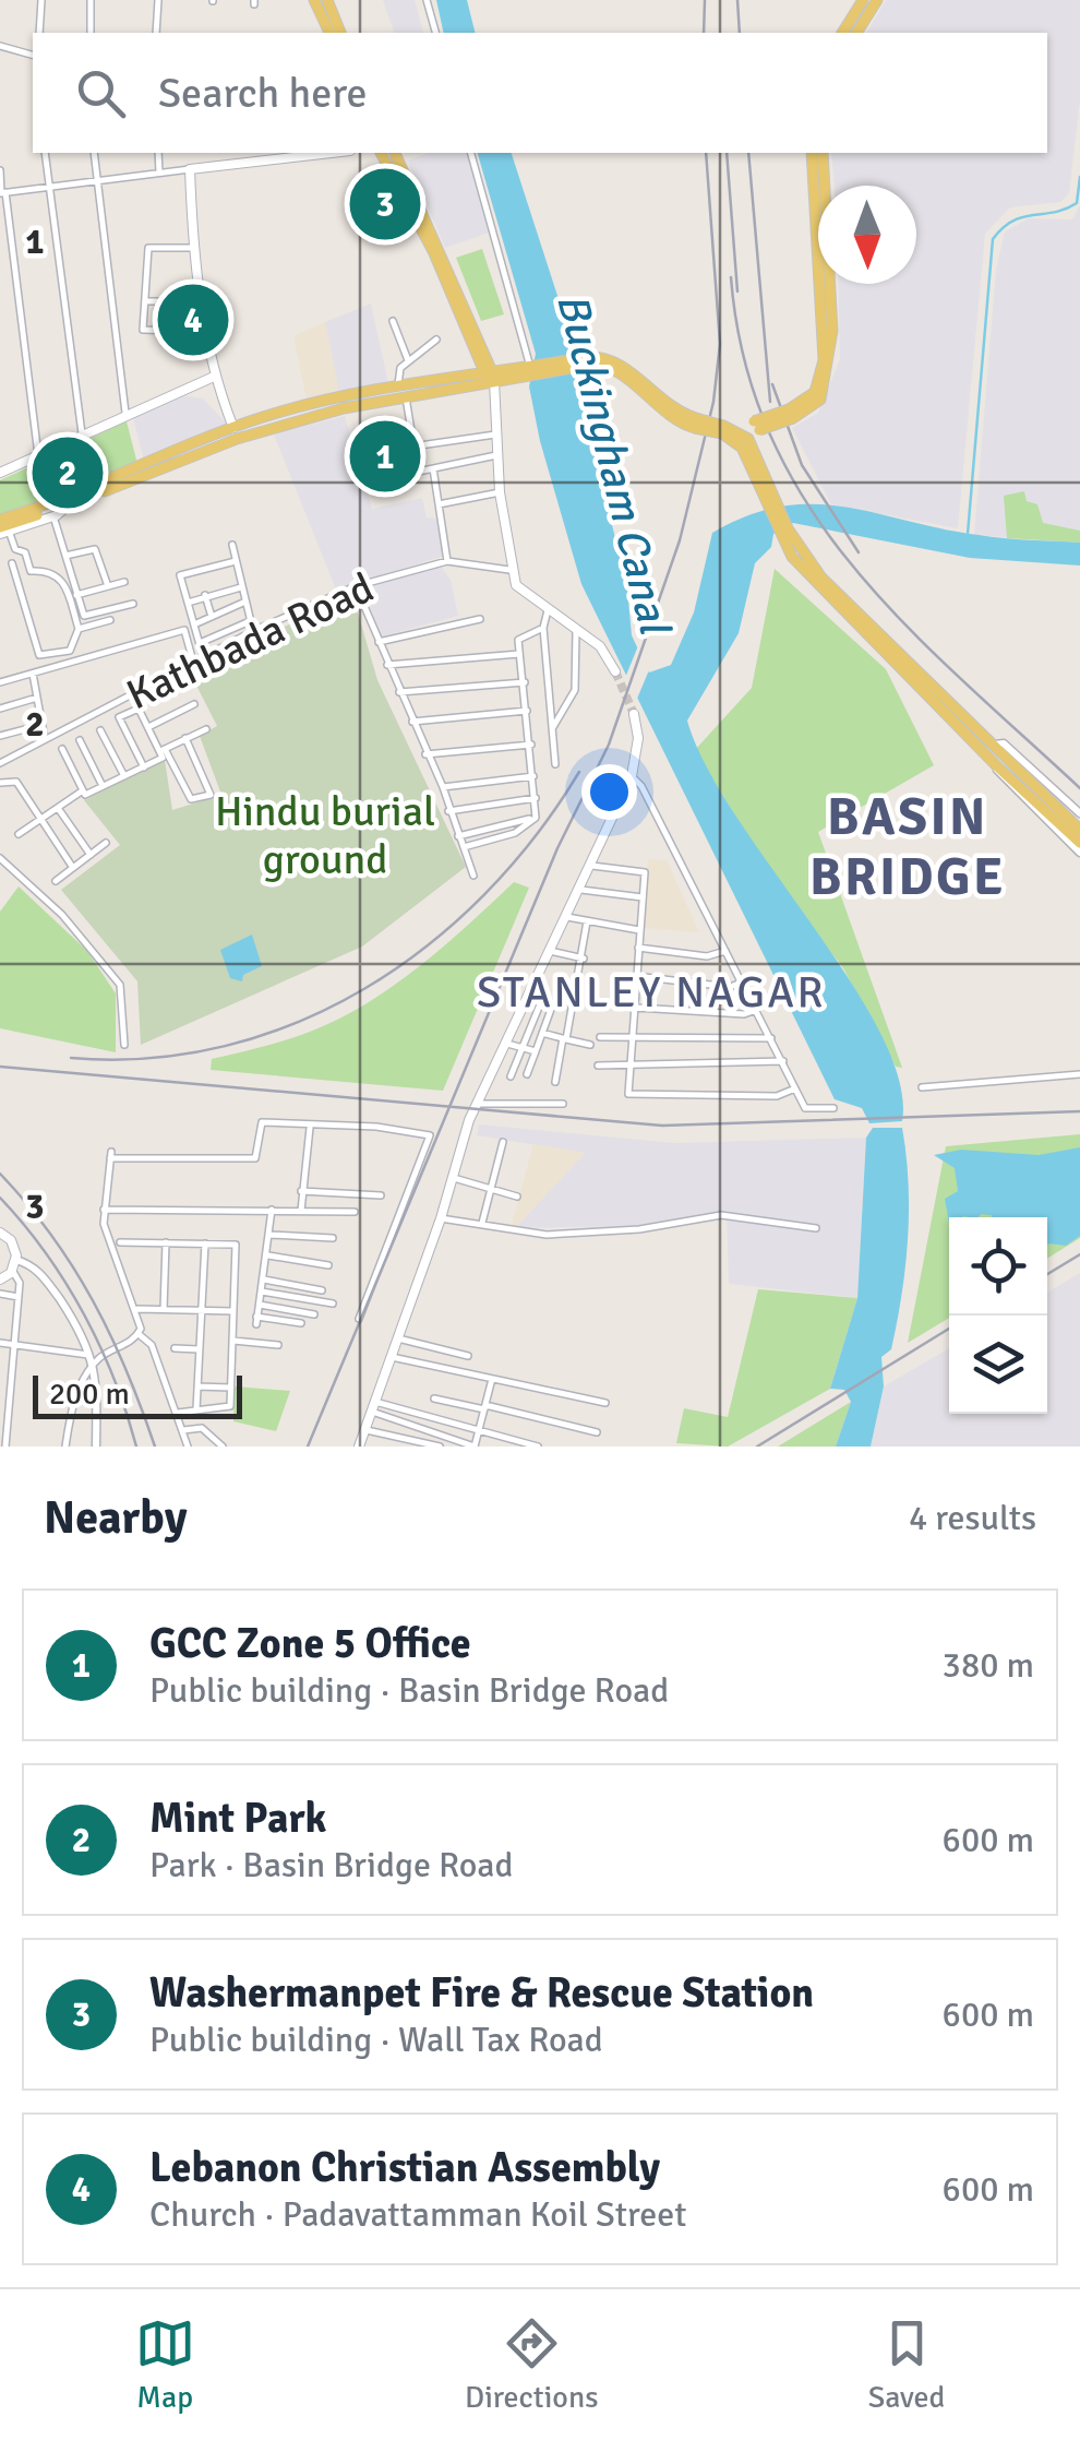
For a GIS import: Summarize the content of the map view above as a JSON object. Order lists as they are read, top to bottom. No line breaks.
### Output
{"streets":{"street":["Kathbada Road"]},"districts":["BASIN BRIDGE","STANLEY NAGAR"],"water":["Buckingham Canal"],"parks":["Hindu burial ground"],"scale_bar":"200 m","north":"bottom","page":{"search":"Search here","pins":["3","4","1","2"],"scale":"200 m","heading":["Nearby","4 results"],"list":[{"mark":"1","name":"GCC Zone 5 Office","note":"Public building · Basin Bridge Road","value":"380 m"},{"mark":"2","name":"Mint Park","note":"Park · Basin Bridge Road","value":"600 m"},{"mark":"3","name":"Washermanpet Fire & Rescue Station","note":"Public building · Wall Tax Road","value":"600 m"},{"mark":"4","name":"Lebanon Christian Assembly","note":"Church · Padavattamman Koil Street","value":"600 m"}],"nav":["Map","Directions","Saved"]},"grid":{"rows":["1","2","3"]}}
